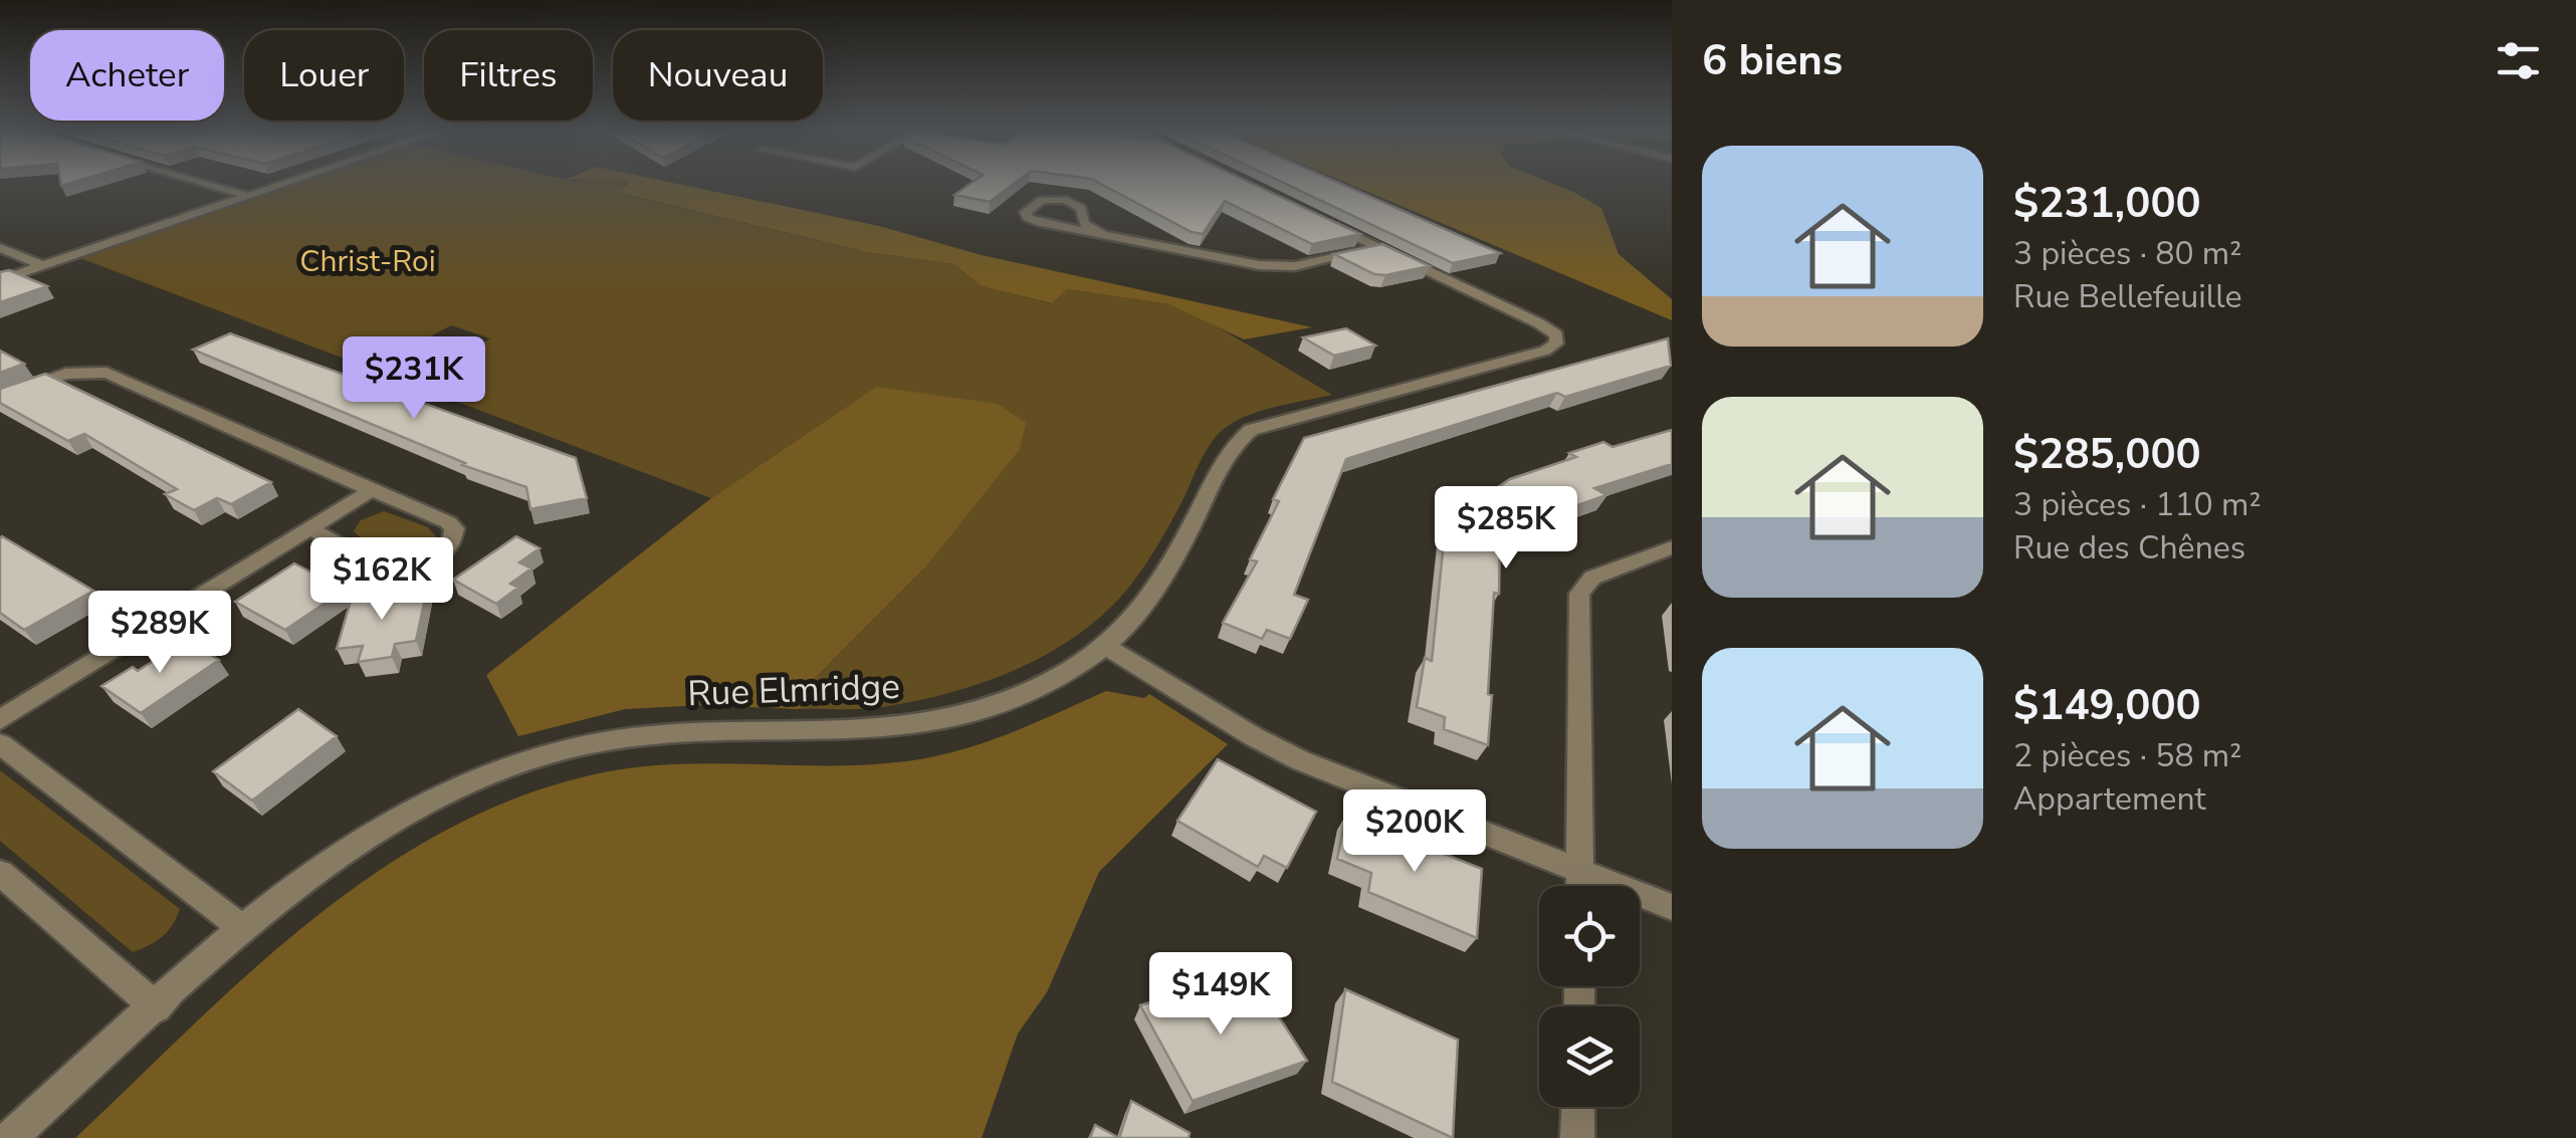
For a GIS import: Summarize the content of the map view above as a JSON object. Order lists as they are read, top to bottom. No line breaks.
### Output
{"streets":{"street":["Rue Elmridge"]},"parks":["Christ-Roi"],"page":{"heading":"6 biens","chip":["Acheter","Louer","Filtres","Nouveau"],"list":[{"name":"$231,000","note":"3 pièces · 80 m² · Rue Bellefeuille"},{"name":"$285,000","note":"3 pièces · 110 m² · Rue des Chênes"},{"name":"$149,000","note":"2 pièces · 58 m² · Appartement"}],"price":["$231K","$285K","$162K","$289K","$200K","$149K"]}}
